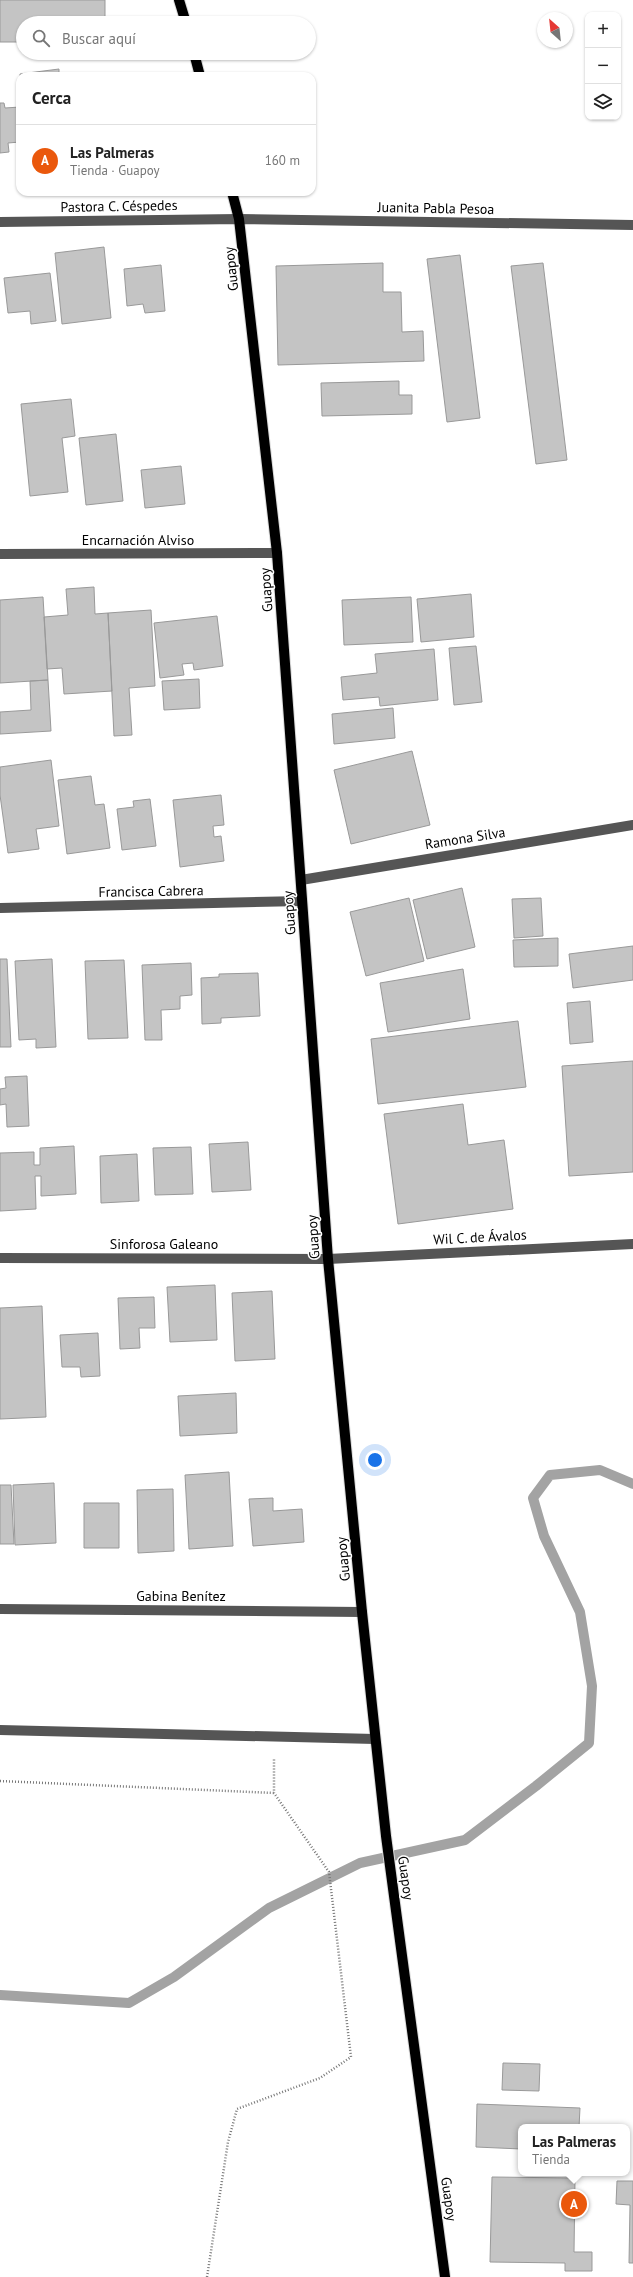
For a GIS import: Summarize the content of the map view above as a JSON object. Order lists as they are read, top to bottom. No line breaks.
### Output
{"streets":{"main road":["Guapoy"],"street":["Pastora C. Céspedes","Juanita Pabla Pesoa","Encarnación Alviso","Ramona Silva","Francisca Cabrera","Wil C. de Ávalos","Sinforosa Galeano","Gabina Benítez"]},"crossings":[["Pastora C. Céspedes","Juanita Pabla Pesoa"],["Pastora C. Céspedes","Guapoy"],["Juanita Pabla Pesoa","Guapoy"],["Guapoy","Encarnación Alviso"],["Guapoy","Ramona Silva"],["Guapoy","Francisca Cabrera"],["Guapoy","Wil C. de Ávalos"],["Guapoy","Sinforosa Galeano"],["Guapoy","Gabina Benítez"],["Wil C. de Ávalos","Sinforosa Galeano"]],"north":"top left","page":{"map_buttons":["+","−"],"search":"Buscar aquí","heading":"Cerca","list":[{"mark":"A","name":"Las Palmeras","note":"Tienda · Guapoy","value":"160 m"}],"popup":["Las Palmeras","Tienda"],"pins":"A"}}
